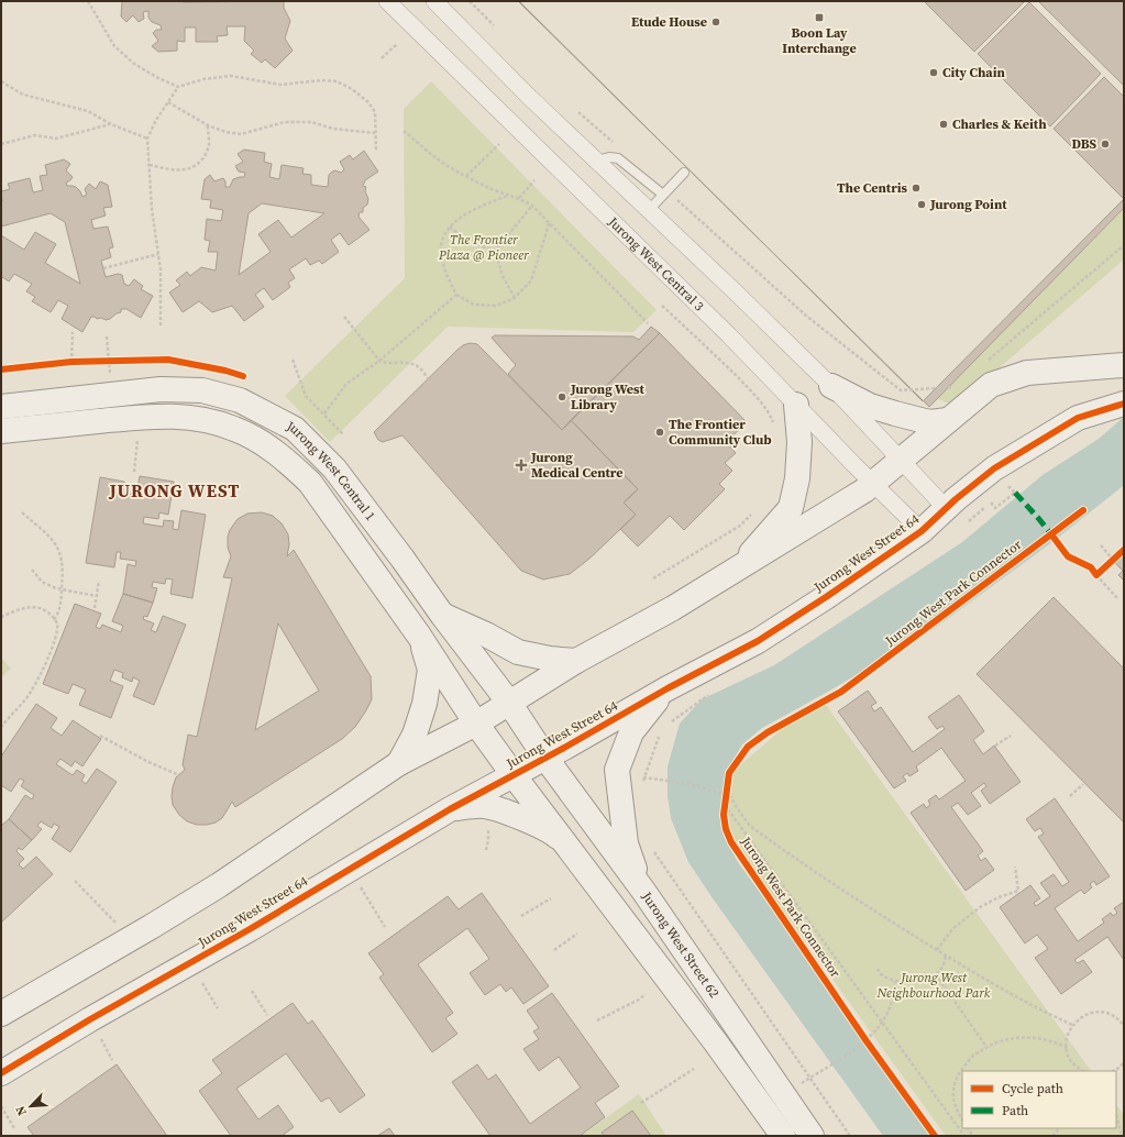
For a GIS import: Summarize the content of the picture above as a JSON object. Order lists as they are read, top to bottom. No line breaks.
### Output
{"streets":{"street":["Jurong West Central 3","Jurong West Central 1","Jurong West Street 64","Jurong West Street 62"],"cycle path":["Jurong West Park Connector"]},"crossings":[["Jurong West Central 3","Jurong West Street 64"],["Jurong West Central 1","Jurong West Street 64"],["Jurong West Central 1","Jurong West Street 62"],["Jurong West Street 64","Jurong West Street 62"]],"districts":["JURONG WEST"],"parks":["The Frontier Plaza @ Pioneer","Jurong West Neighbourhood Park"],"places":{"transit":["Boon Lay Interchange"],"other":["Etude House","City Chain","Charles & Keith","DBS","The Centris","Jurong Point","Jurong West Library","The Frontier Community Club"],"health":["Jurong Medical Centre"]},"legend":["Cycle path","Path"],"north":"bottom left"}
